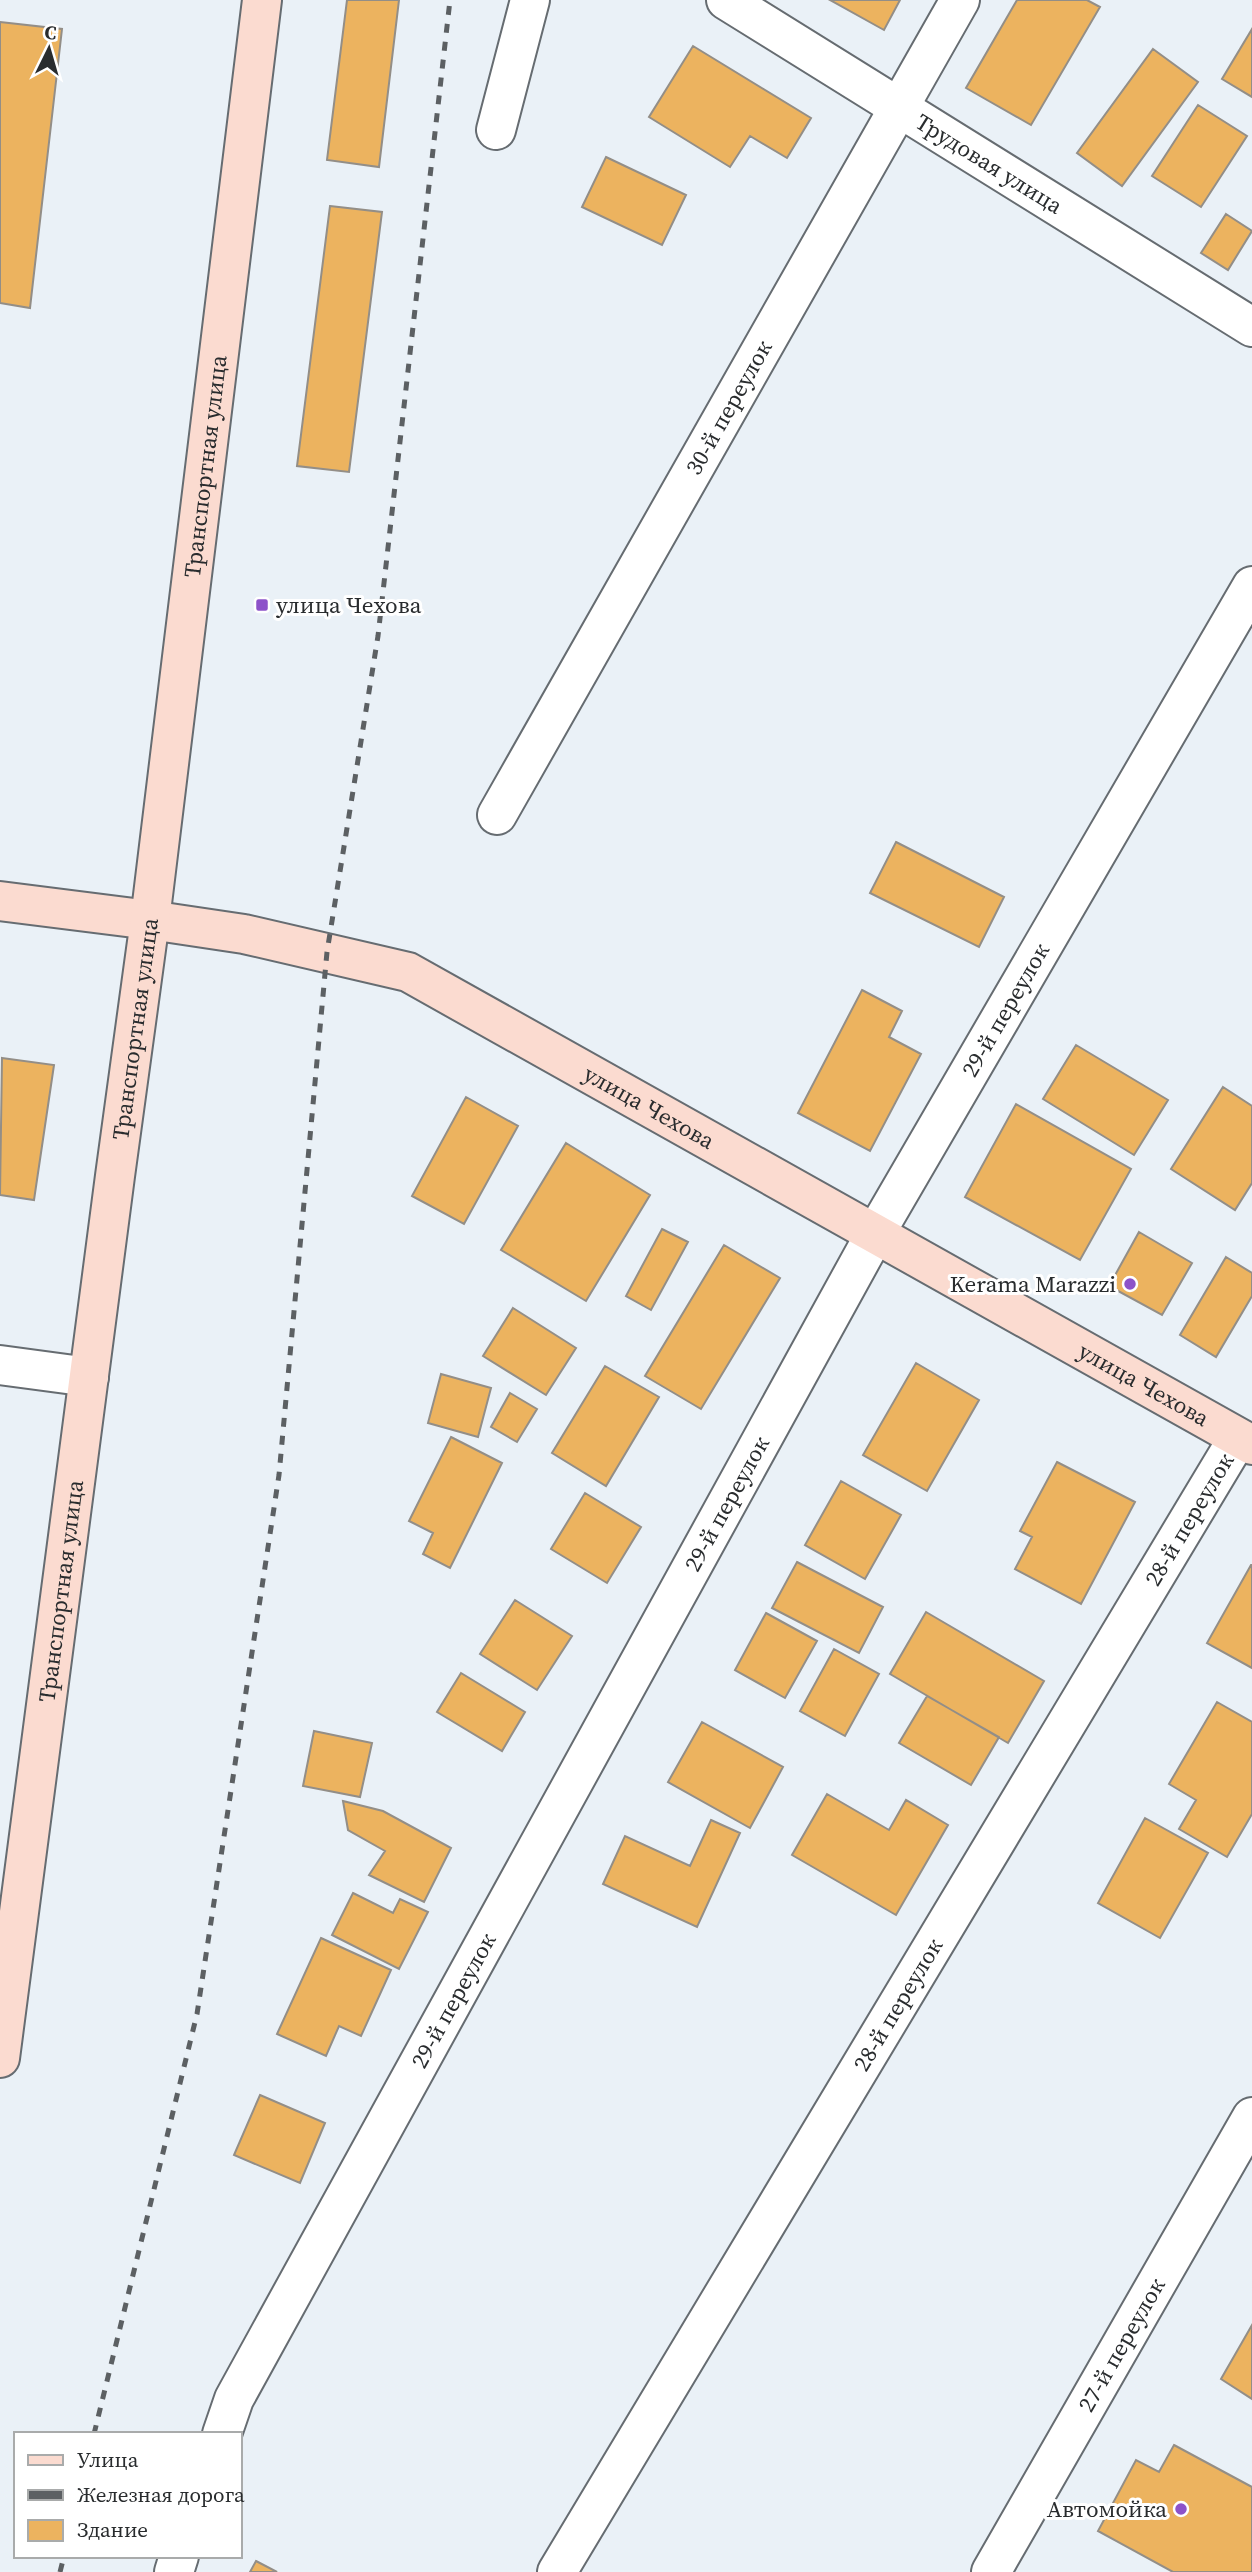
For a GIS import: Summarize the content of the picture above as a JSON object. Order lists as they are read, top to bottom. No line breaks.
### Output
{"streets":{"main road":["Транспортная улица","улица Чехова"],"street":["Трудовая улица","30-й переулок","29-й переулок","28-й переулок","27-й переулок"]},"crossings":[["Трудовая улица","30-й переулок"],["Транспортная улица","улица Чехова"],["29-й переулок","улица Чехова"],["улица Чехова","28-й переулок"]],"places":{"transit":["улица Чехова"],"other":["Kerama Marazzi","Автомойка"]},"legend":["Улица","Железная дорога","Здание"],"north":"top"}
